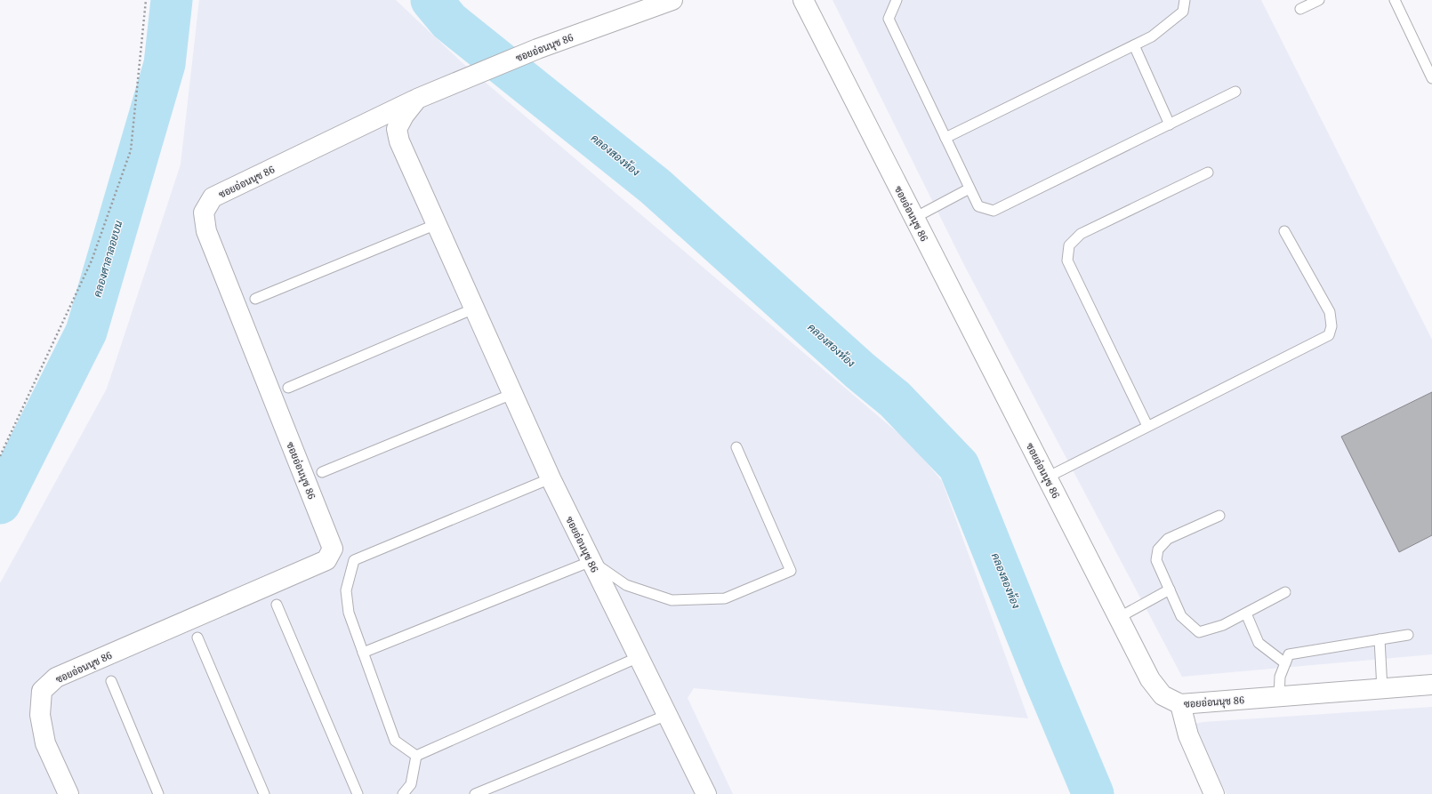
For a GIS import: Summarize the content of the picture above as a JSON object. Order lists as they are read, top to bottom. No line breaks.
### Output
{"streets":{"street":["ซอยอ่อนนุช 86"]},"water":["คลองสองห้อง","คลองศาลาลอยบน"]}
